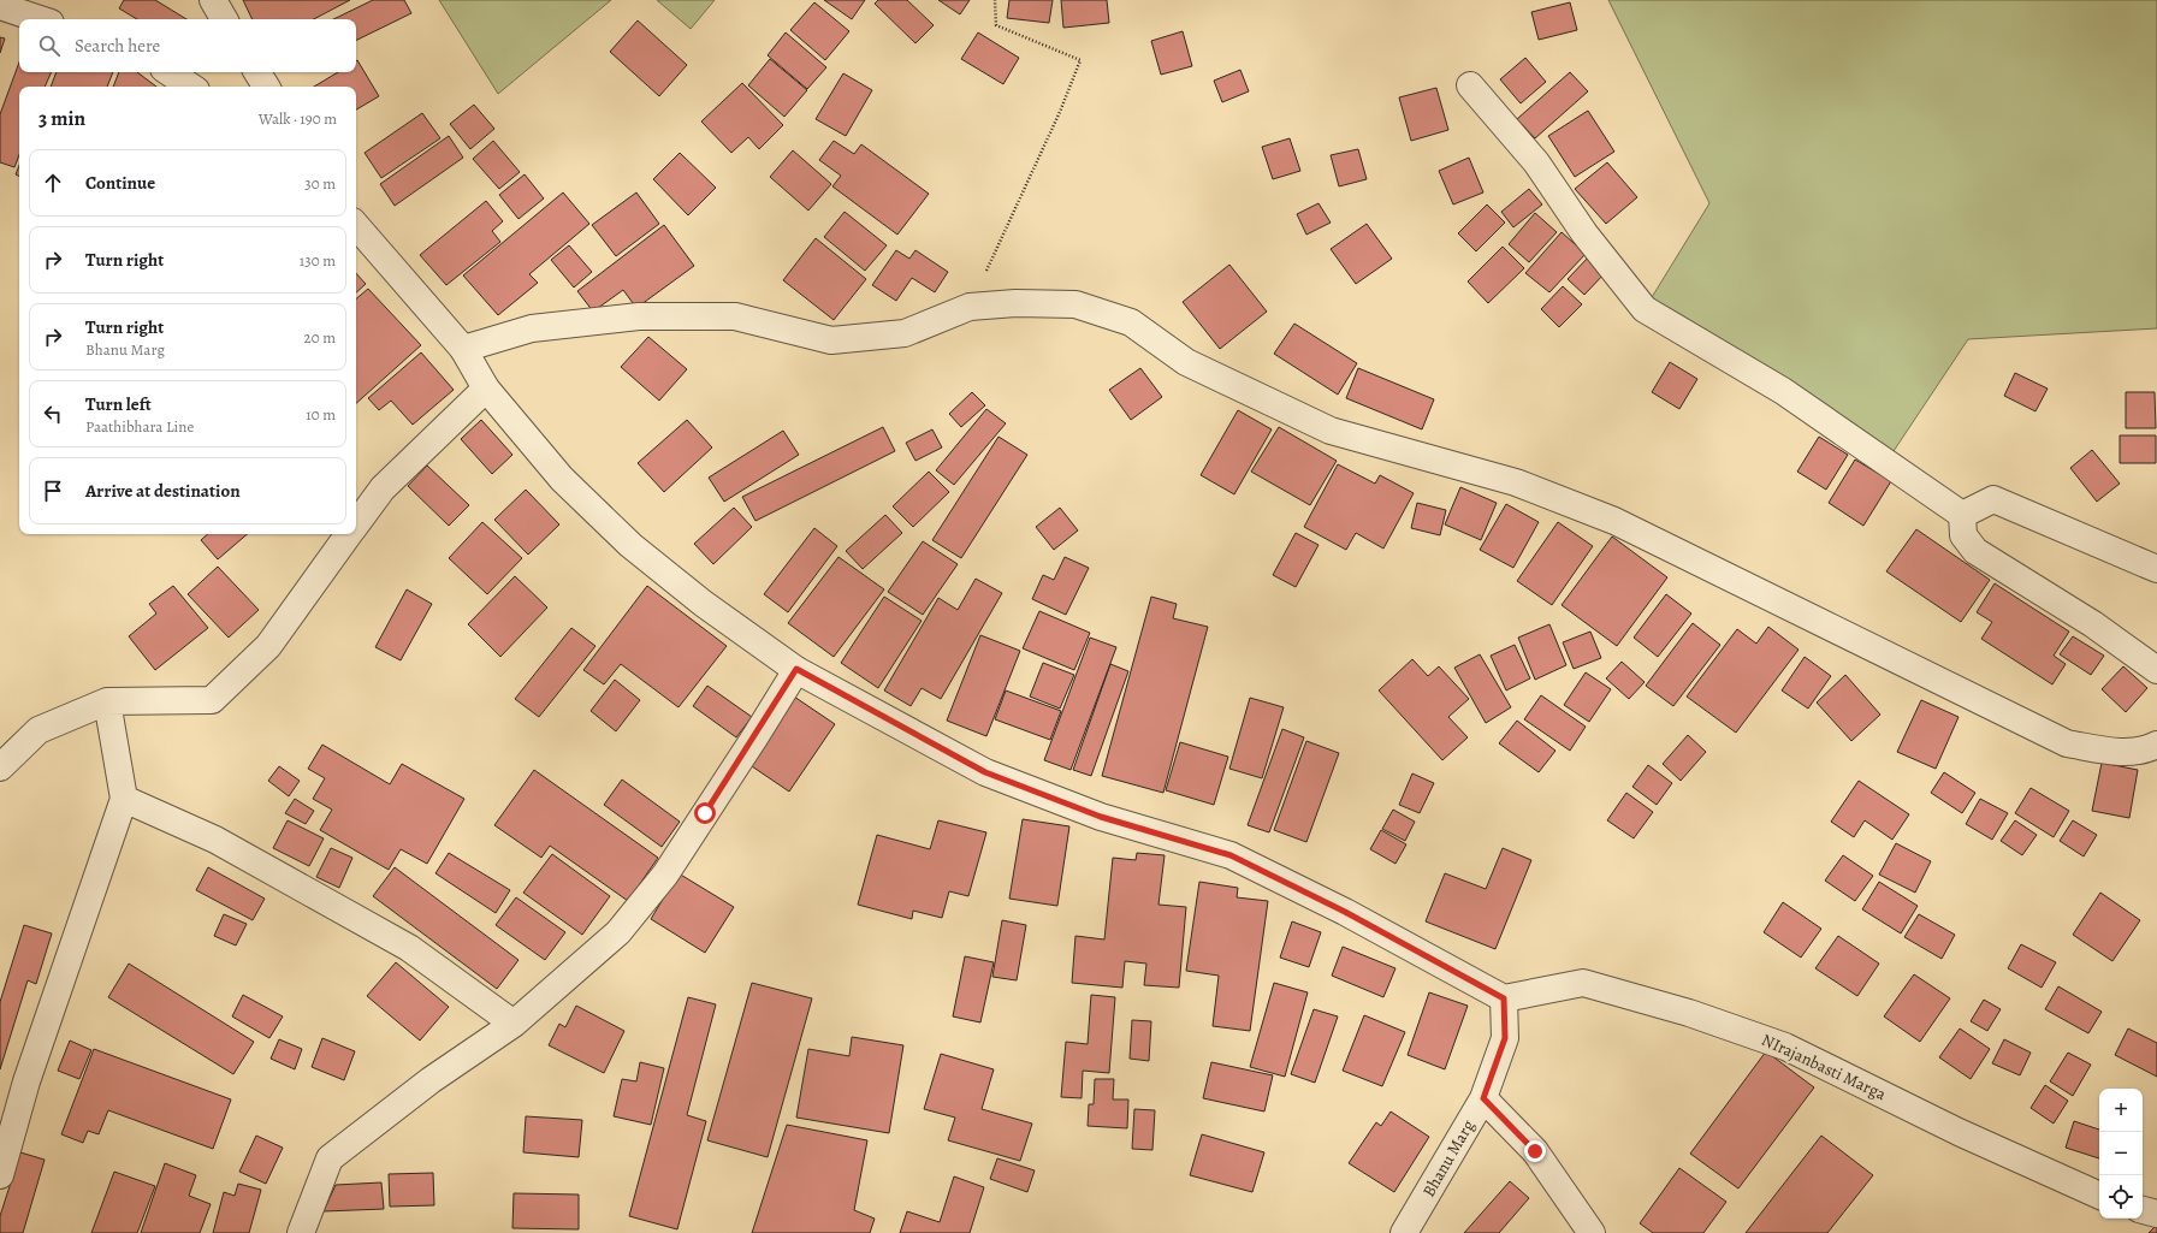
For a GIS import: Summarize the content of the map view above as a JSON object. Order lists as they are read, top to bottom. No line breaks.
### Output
{"streets":{"street":["NIrajanbasti Marga","Bhanu Marg"]},"crossings":[["NIrajanbasti Marga","Bhanu Marg"]],"page":{"search":"Search here","heading":["3 min","Walk · 190 m"],"list":[["Continue","30 m"],["Turn right","130 m"],["Turn right","Bhanu Marg","20 m"],["Turn left","Paathibhara Line","10 m"],"Arrive at destination"],"map_buttons":["+","−"]}}
